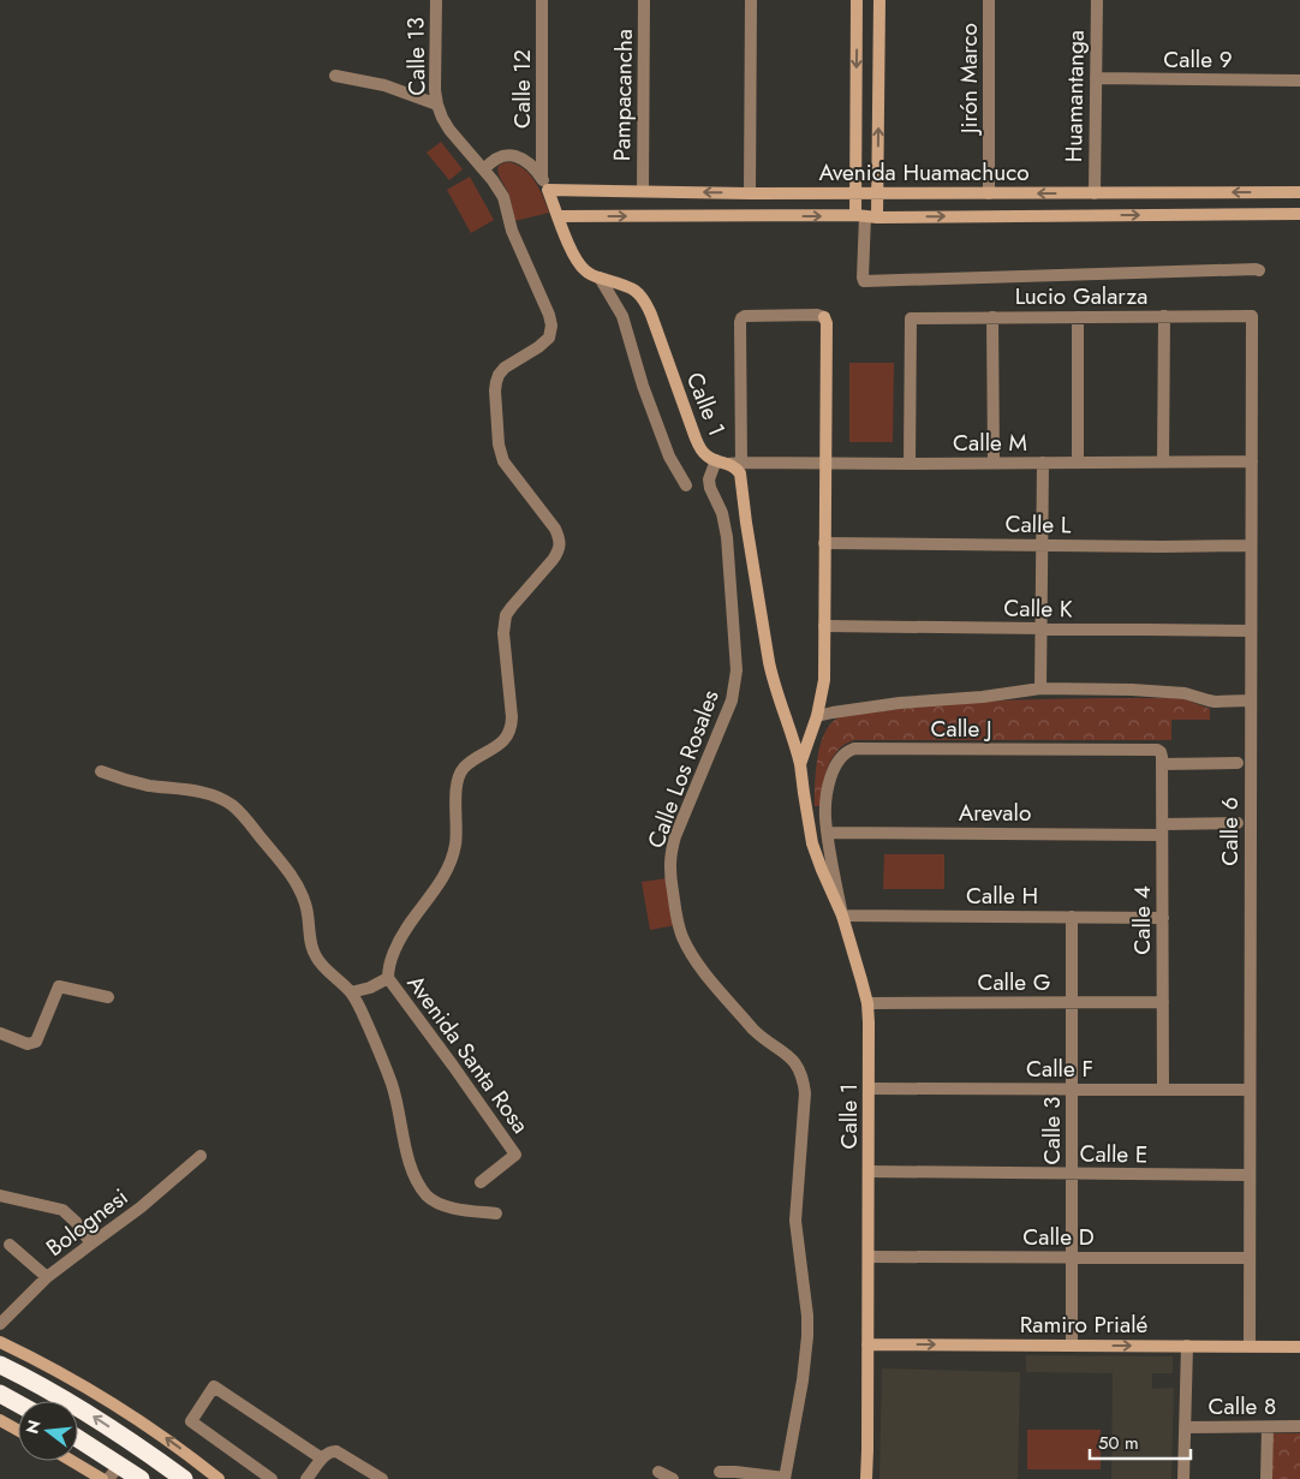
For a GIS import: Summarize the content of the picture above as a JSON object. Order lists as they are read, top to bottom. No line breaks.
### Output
{"streets":{"street":["Calle 13","Calle 9","Jirón Marco","Calle 12","Pampacancha","Huamantanga","Avenida Huamachuco","Lucio Galarza","Calle 1","Calle M","Calle L","Calle K","Calle J","Calle Los Rosales","Arevalo","Calle 6","Calle H","Calle 4","Calle G","Avenida Santa Rosa","Calle F","Calle 3","Calle E","Bolognesi","Calle D","Ramiro Prialé","Calle 8"]},"crossings":[["Calle 13","Avenida Santa Rosa"],["Calle 9","Huamantanga"],["Jirón Marco","Avenida Huamachuco"],["Calle 12","Avenida Huamachuco"],["Calle 12","Calle 1"],["Pampacancha","Avenida Huamachuco"],["Huamantanga","Avenida Huamachuco"],["Avenida Huamachuco","Calle 1"],["Lucio Galarza","Calle M"],["Lucio Galarza","Calle 6"],["Calle 1","Calle M"],["Calle 1","Calle L"],["Calle 1","Calle K"],["Calle 1","Calle J"],["Calle 1","Calle Los Rosales"],["Calle 1","Calle H"],["Calle 1","Calle G"],["Calle 1","Calle F"],["Calle 1","Calle E"],["Calle 1","Calle D"],["Calle 1","Ramiro Prialé"],["Calle M","Calle 6"],["Calle L","Calle 6"],["Calle K","Calle 6"],["Calle J","Arevalo"],["Calle J","Calle H"],["Calle J","Calle 4"],["Arevalo","Calle 4"],["Calle 6","Calle F"],["Calle 6","Calle E"],["Calle 6","Calle D"],["Calle 6","Ramiro Prialé"],["Calle H","Calle 4"],["Calle H","Calle 3"],["Calle 4","Calle G"],["Calle 4","Calle F"],["Calle G","Calle 3"],["Calle F","Calle 3"],["Calle 3","Calle E"],["Calle 3","Calle D"],["Calle 3","Ramiro Prialé"]],"one_way":["Ramiro Prialé"],"scale_bar":"50 m","north":"left"}
